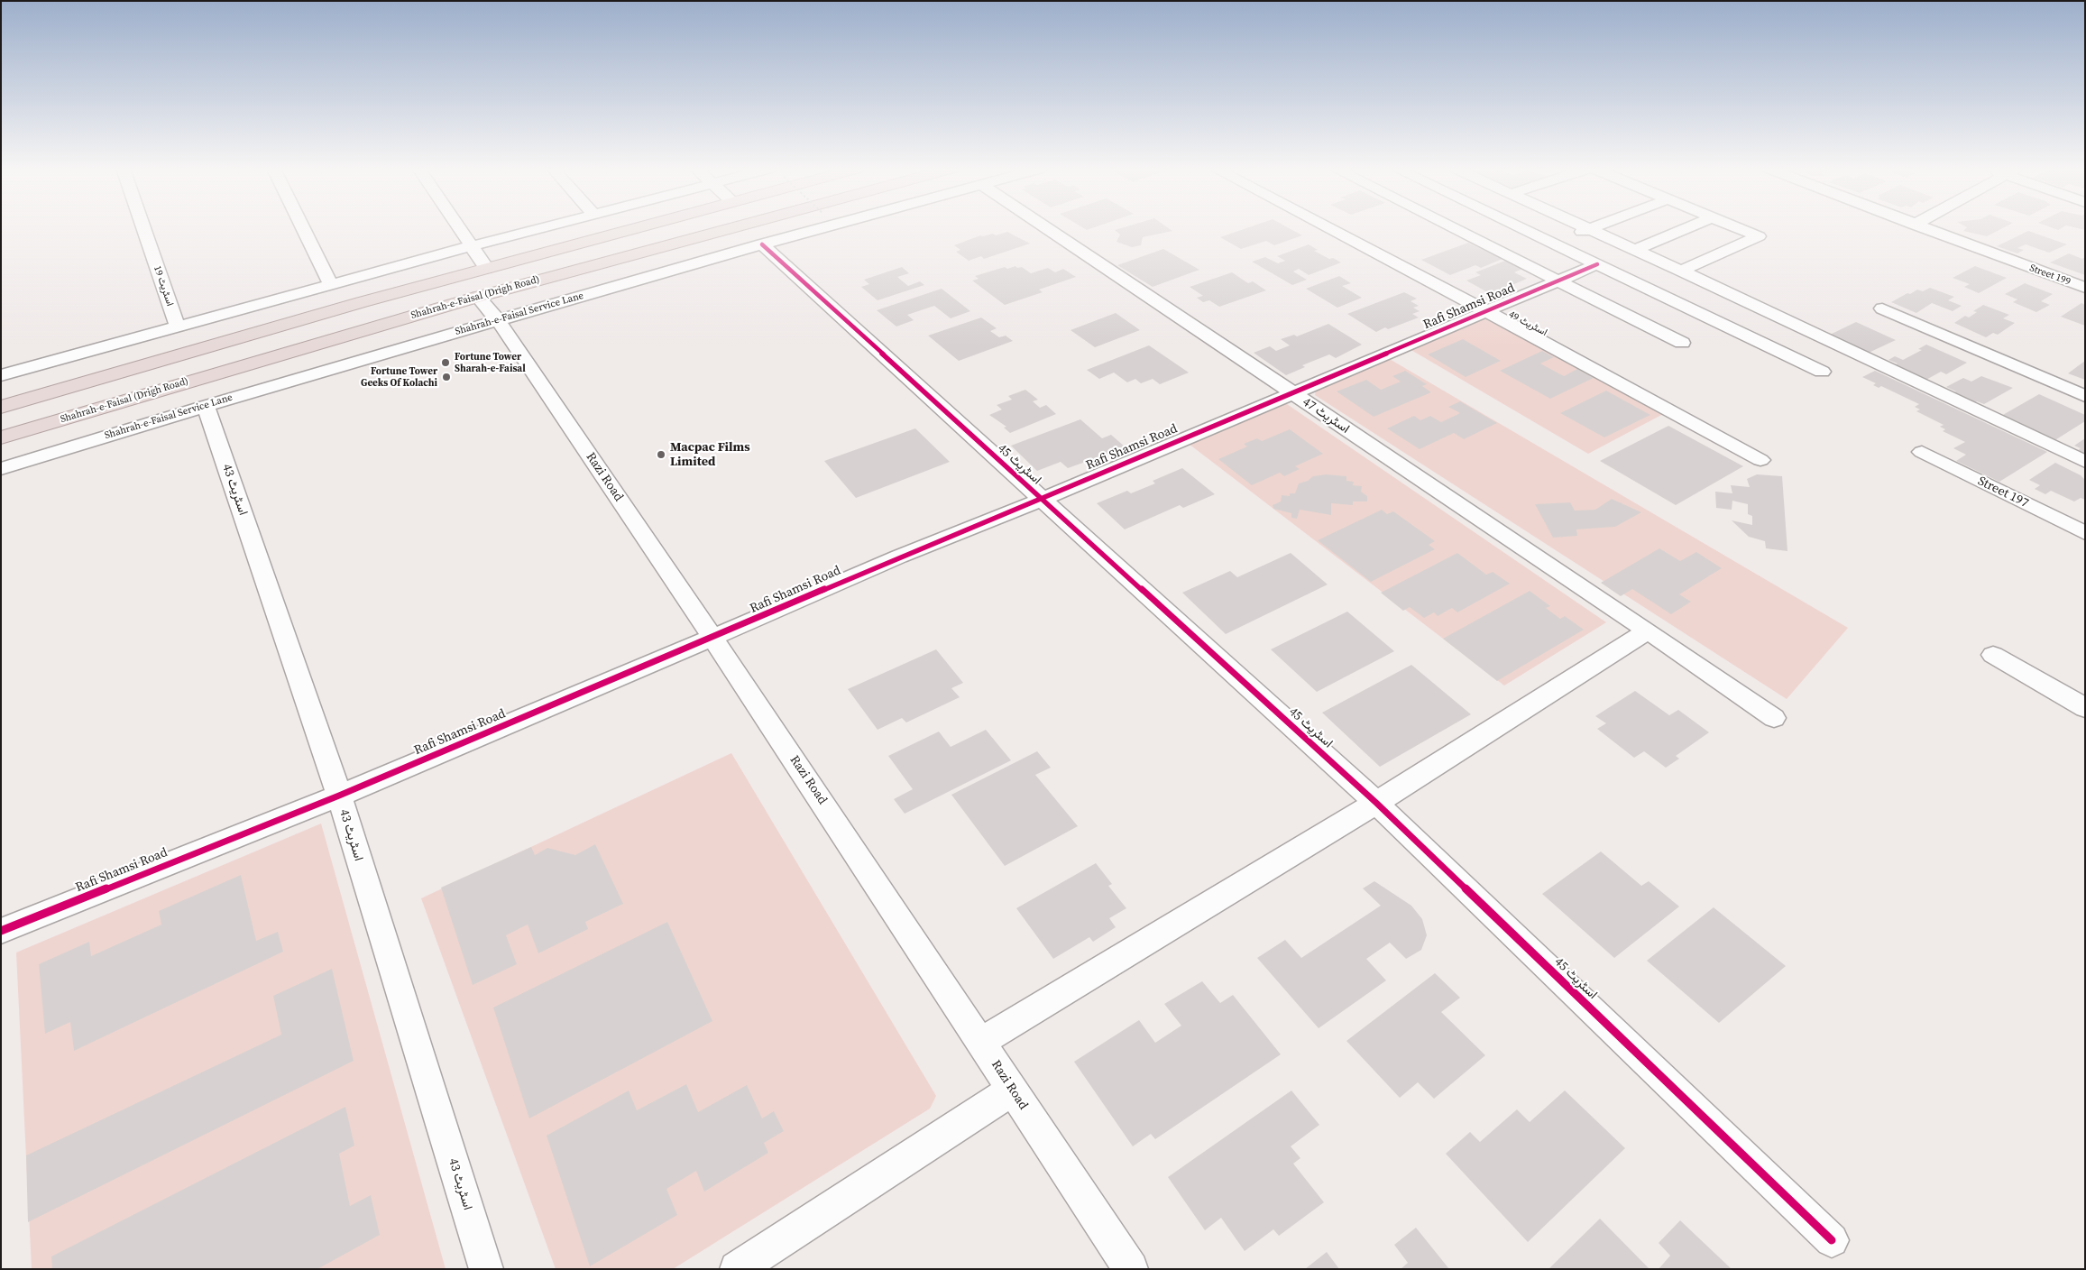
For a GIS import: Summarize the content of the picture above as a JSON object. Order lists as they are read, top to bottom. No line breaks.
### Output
{"streets":{"highway":["Shahrah-e-Faisal (Drigh Road)"],"street":["Street 199","اسٹریٹ 19","Rafi Shamsi Road","Shahrah-e-Faisal Service Lane","اسٹریٹ 49","اسٹریٹ 47","اسٹریٹ 45","Razi Road","اسٹریٹ 43","Street 197"]},"crossings":[["Shahrah-e-Faisal (Drigh Road)","Razi Road"],["Rafi Shamsi Road","اسٹریٹ 49"],["Rafi Shamsi Road","اسٹریٹ 47"],["Rafi Shamsi Road","اسٹریٹ 45"],["Rafi Shamsi Road","Razi Road"],["Rafi Shamsi Road","اسٹریٹ 43"],["Shahrah-e-Faisal Service Lane","اسٹریٹ 45"],["Shahrah-e-Faisal Service Lane","Razi Road"],["Shahrah-e-Faisal Service Lane","اسٹریٹ 43"]],"places":["Fortune Tower Sharah-e-Faisal","Fortune Tower Geeks Of Kolachi","Macpac Films Limited"]}
